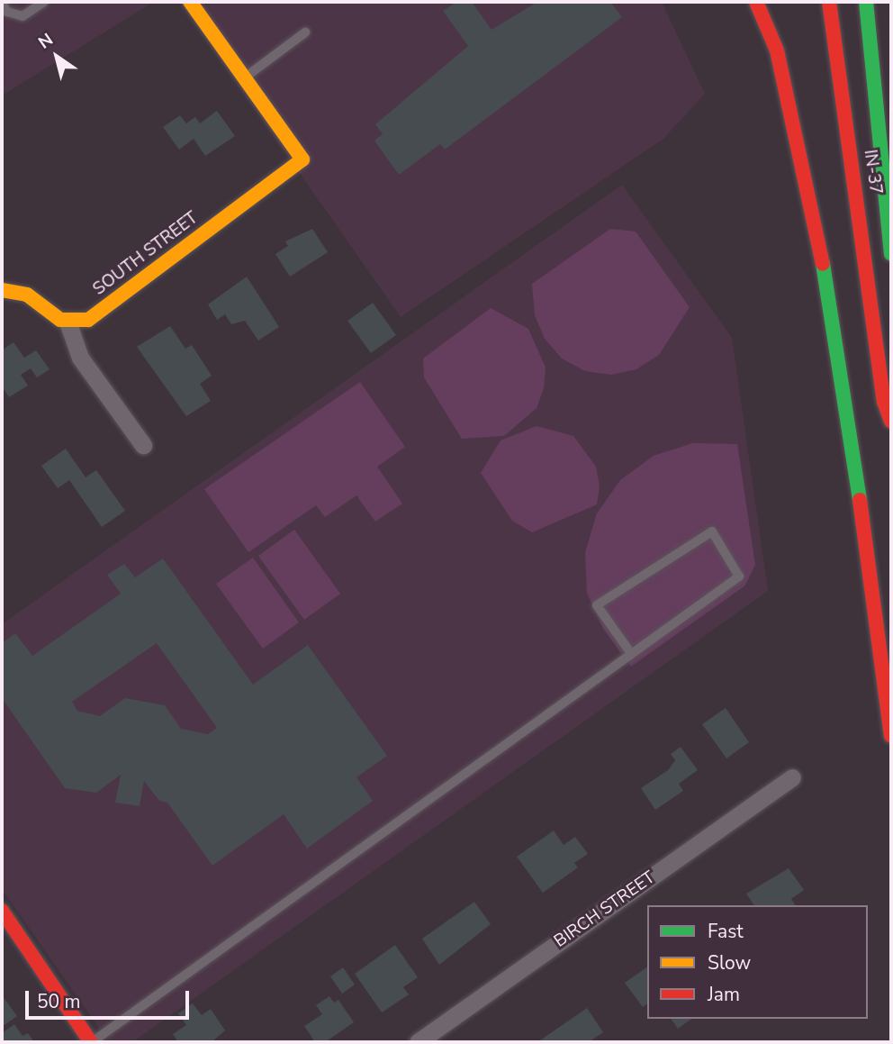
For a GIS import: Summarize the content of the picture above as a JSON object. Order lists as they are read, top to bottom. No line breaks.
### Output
{"streets":{"main road":["IN-37","SOUTH STREET"],"street":["BIRCH STREET"]},"legend":["Fast","Slow","Jam"],"scale_bar":"50 m","north":"top left"}
